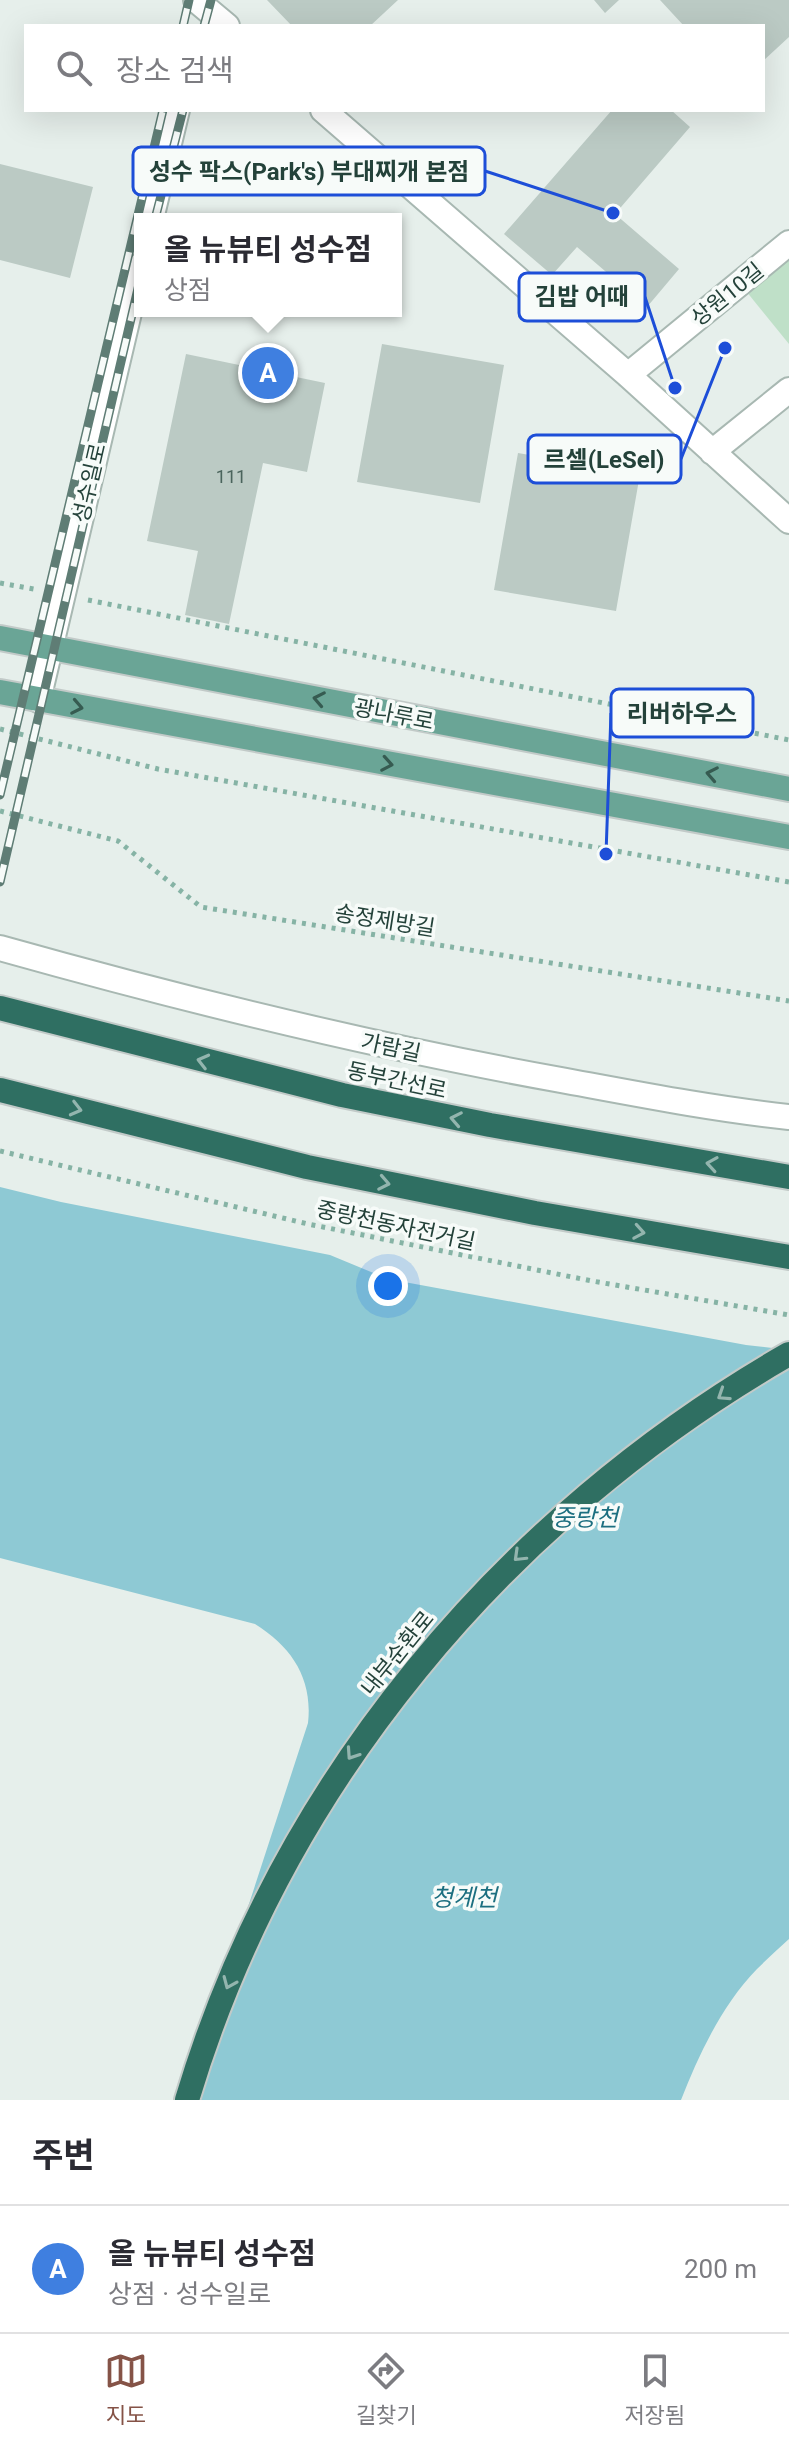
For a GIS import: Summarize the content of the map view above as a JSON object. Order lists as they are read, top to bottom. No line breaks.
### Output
{"streets":{"highway":["동부간선로","내부순환로"],"main road":["광나루로"],"street":["상원10길","성수일로","가람길"],"path":["송정제방길","중랑천동자전거길"]},"crossings":[["성수일로","광나루로"]],"one_way":["내부순환로"],"water":["중랑천","청계천"],"places":["성수 팍스(Park's) 부대찌개 본점","르셀(LeSel)","김밥 어때","리버하우스"],"house_numbers":["111"],"page":{"search":"장소 검색","popup":["올 뉴뷰티 성수점","상점"],"pins":"A","heading":"주변","list":[{"mark":"A","name":"올 뉴뷰티 성수점","note":"상점 · 성수일로","value":"200 m"}],"nav":["지도","길찾기","저장됨"]}}
